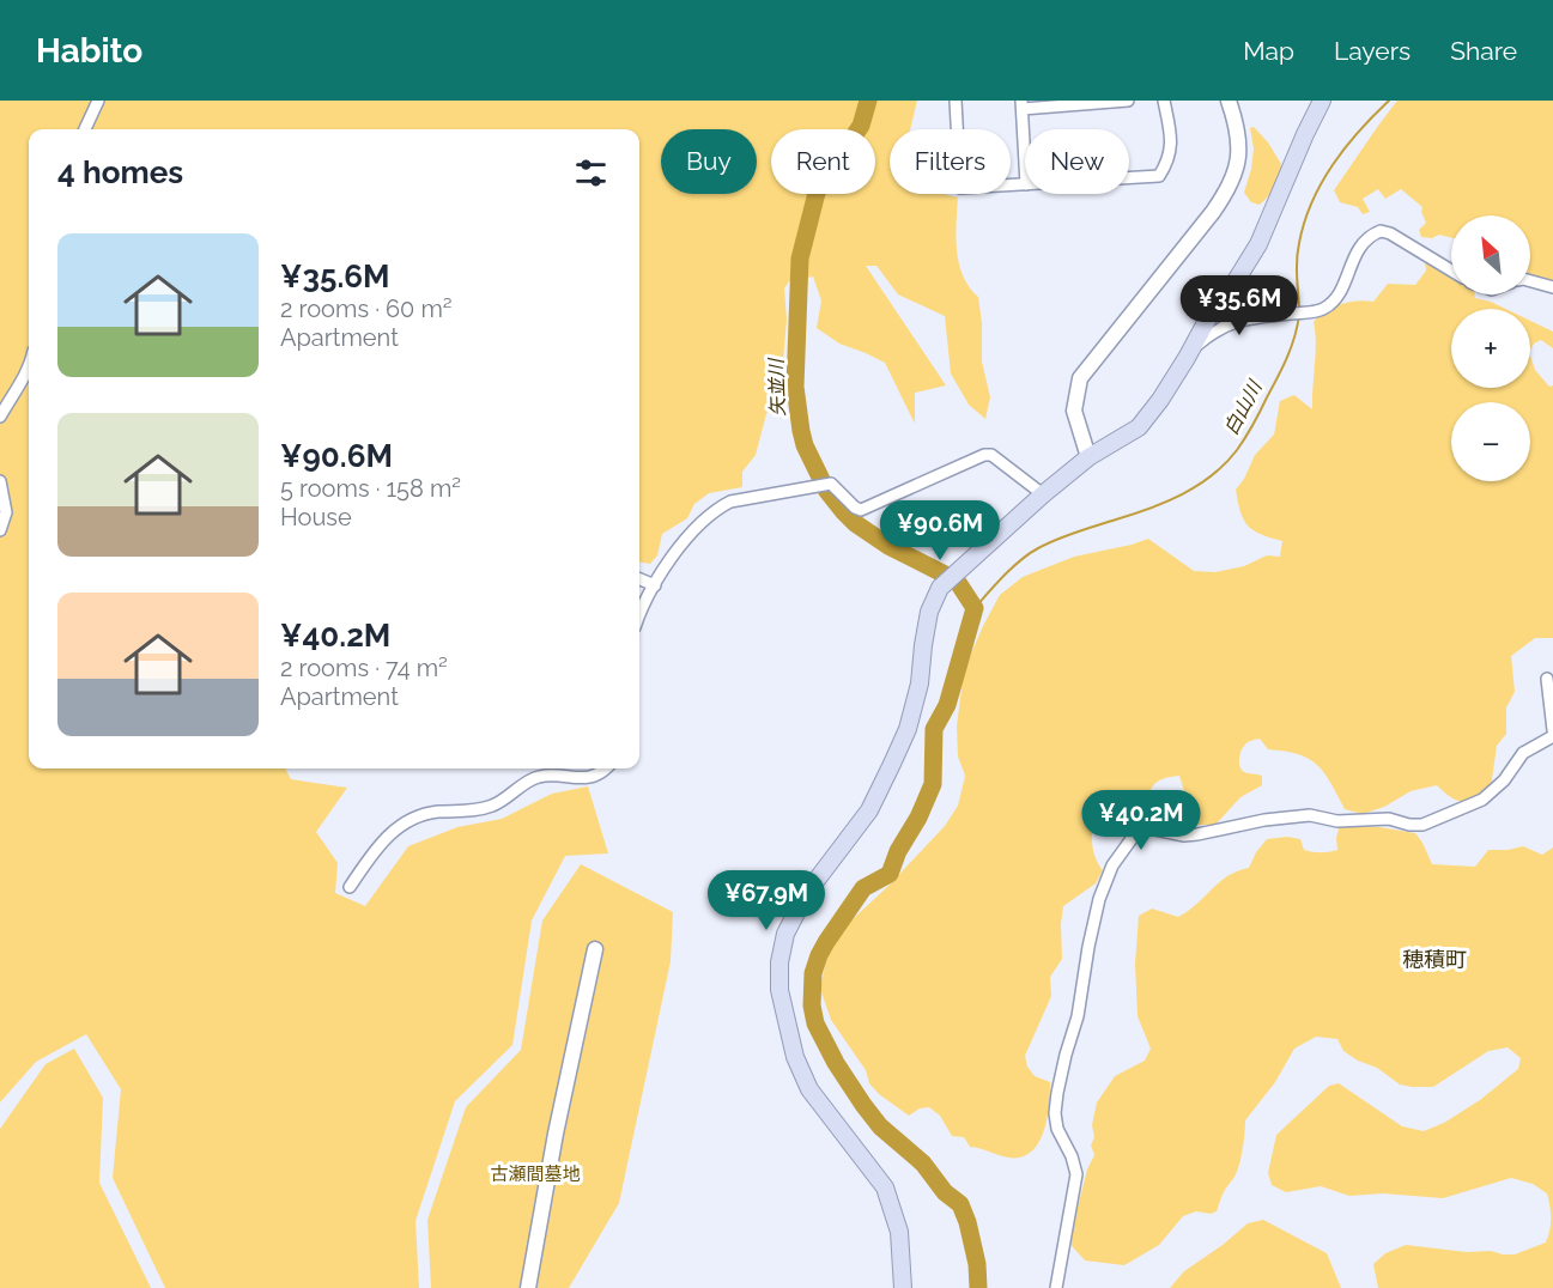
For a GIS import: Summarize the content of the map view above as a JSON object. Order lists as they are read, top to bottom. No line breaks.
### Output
{"districts":["穂積町"],"water":["矢並川","白山川"],"parks":["古瀬間墓地"],"north":"top left","page":{"header":"Habito","nav":["Map","Layers","Share"],"chip":["Buy","Rent","Filters","New"],"heading":"4 homes","map_buttons":["+","−"],"list":[{"name":"¥35.6M","note":"2 rooms · 60 m² · Apartment"},{"name":"¥90.6M","note":"5 rooms · 158 m² · House"},{"name":"¥40.2M","note":"2 rooms · 74 m² · Apartment"}],"price":["¥35.6M","¥90.6M","¥40.2M","¥67.9M"]}}
